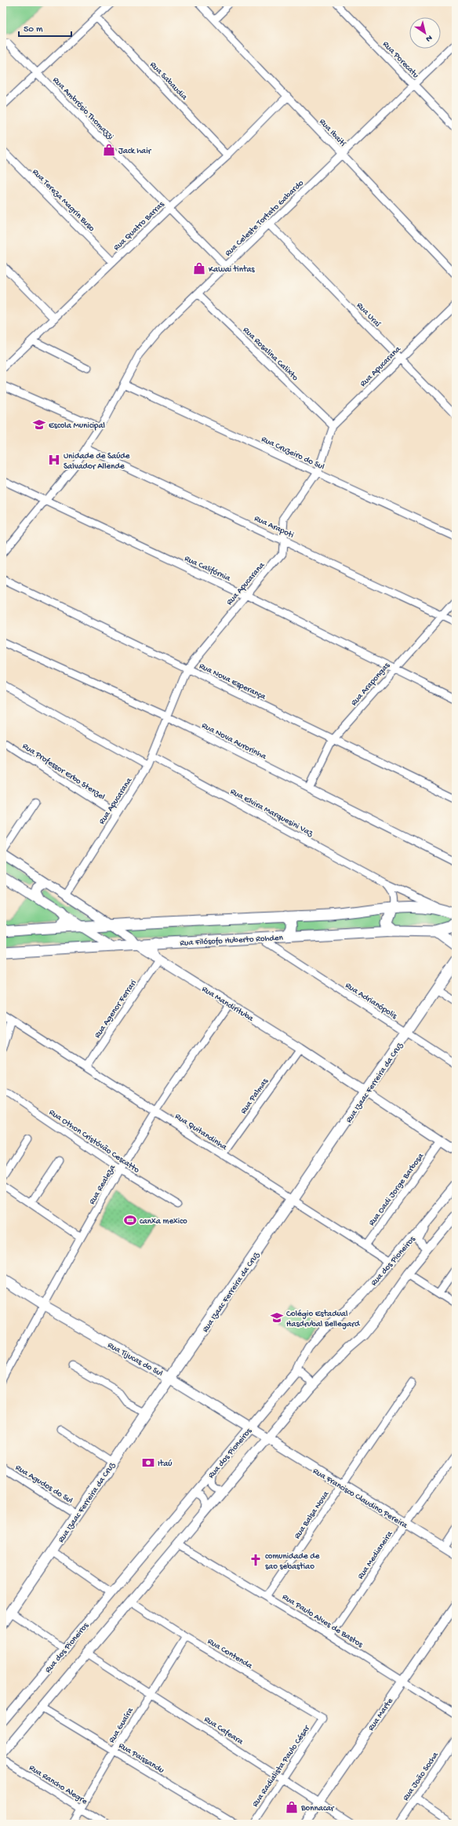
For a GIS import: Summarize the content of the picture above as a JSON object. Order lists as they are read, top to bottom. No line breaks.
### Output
{"streets":{"main road":["Rua Filósofo Huberto Rohden","Rua Izaac Ferreira da Cruz","Rua Tijucas do Sul"],"street":["Rua Porecatu","Rua Sabaudia","Rua Ambrósio Thomazzi","Rua Ibaití","Rua Tereza Magrin Buso","Rua Celeste Tortato Gabardo","Rua Quatro Barras","Rua Uraí","Rua Rosalina Calixto","Rua Apucarana","Rua Cruzeiro do Sul","Rua Arapoti","Rua Califórnia","Rua Nova Esperança","Rua Arapongas","Rua Nova Aurorinha","Rua Professor Erbo Stenzel","Rua Elvira Marquesini Vaz","Rua Adrianópolis","Rua Mandirituba","Rua Agenor Ferrari","Rua Palmas","Rua Quitandinha","Rua Othon Cristóvão Cescatto","Rua Realeza","Rua Oadi Jorge Barbosa","Rua dos Pioneiros","Rua Agudos do Sul","Rua Francisco Claudino Pereira","Rua Balsa Nova","Rua Medianeira","Rua Paulo Alves de Bastos","Rua Contenda","Rua Marte","Rua Guaíra","Rua Cafeara","Rua Paissandu","Rua Radialista Paulo César","Rua João Socha","Rua Rancho Alegre"]},"crossings":[["Rua Porecatu","Rua Celeste Tortato Gabardo"],["Rua Sabaudia","Rua Quatro Barras"],["Rua Ambrósio Thomazzi","Rua Celeste Tortato Gabardo"],["Rua Ambrósio Thomazzi","Rua Quatro Barras"],["Rua Ibaití","Rua Celeste Tortato Gabardo"],["Rua Ibaití","Rua Quatro Barras"],["Rua Tereza Magrin Buso","Rua Quatro Barras"],["Rua Celeste Tortato Gabardo","Rua Uraí"],["Rua Celeste Tortato Gabardo","Rua Rosalina Calixto"],["Rua Celeste Tortato Gabardo","Rua Cruzeiro do Sul"],["Rua Celeste Tortato Gabardo","Rua Arapoti"],["Rua Celeste Tortato Gabardo","Rua Califórnia"],["Rua Uraí","Rua Apucarana"],["Rua Rosalina Calixto","Rua Apucarana"],["Rua Apucarana","Rua Cruzeiro do Sul"],["Rua Apucarana","Rua Arapoti"],["Rua Apucarana","Rua Califórnia"],["Rua Apucarana","Rua Nova Esperança"],["Rua Apucarana","Rua Nova Aurorinha"],["Rua Apucarana","Rua Professor Erbo Stenzel"],["Rua Apucarana","Rua Elvira Marquesini Vaz"],["Rua Apucarana","Rua Mandirituba"],["Rua Arapoti","Rua Arapongas"],["Rua Califórnia","Rua Arapongas"],["Rua Nova Esperança","Rua Arapongas"],["Rua Arapongas","Rua Nova Aurorinha"],["Rua Filósofo Huberto Rohden","Rua Adrianópolis"],["Rua Filósofo Huberto Rohden","Rua Mandirituba"],["Rua Adrianópolis","Rua Izaac Ferreira da Cruz"],["Rua Mandirituba","Rua Agenor Ferrari"],["Rua Mandirituba","Rua Izaac Ferreira da Cruz"],["Rua Mandirituba","Rua Palmas"],["Rua Mandirituba","Rua Realeza"],["Rua Mandirituba","Rua Oadi Jorge Barbosa"],["Rua Agenor Ferrari","Rua Quitandinha"],["Rua Izaac Ferreira da Cruz","Rua Quitandinha"],["Rua Izaac Ferreira da Cruz","Rua Tijucas do Sul"],["Rua Izaac Ferreira da Cruz","Rua Agudos do Sul"],["Rua Palmas","Rua Quitandinha"],["Rua Quitandinha","Rua Realeza"],["Rua Quitandinha","Rua Oadi Jorge Barbosa"],["Rua Quitandinha","Rua dos Pioneiros"],["Rua Othon Cristóvão Cescatto","Rua Realeza"],["Rua Realeza","Rua Tijucas do Sul"],["Rua dos Pioneiros","Rua Tijucas do Sul"],["Rua Tijucas do Sul","Rua Francisco Claudino Pereira"],["Rua Francisco Claudino Pereira","Rua Balsa Nova"],["Rua Francisco Claudino Pereira","Rua Medianeira"],["Rua Balsa Nova","Rua Paulo Alves de Bastos"],["Rua Medianeira","Rua Paulo Alves de Bastos"],["Rua Paulo Alves de Bastos","Rua Marte"],["Rua Contenda","Rua Guaíra"],["Rua Contenda","Rua Radialista Paulo César"],["Rua Marte","Rua Cafeara"],["Rua Guaíra","Rua Cafeara"],["Rua Guaíra","Rua Paissandu"],["Rua Guaíra","Rua Rancho Alegre"],["Rua Cafeara","Rua Radialista Paulo César"]],"places":{"shop":["Jack hair","Kawai tintas","Bonnacar"],"school or university":["Escola Municipal","Colégio Estadual Hasdrubal Bellegard"],"hospital":["Unidade de Saúde Salvador Allende"],"sports":["canxa mexico"],"bank":["Itaú"],"church":["comunidade de sao sebastiao"]},"scale_bar":"50 m","north":"bottom right"}
